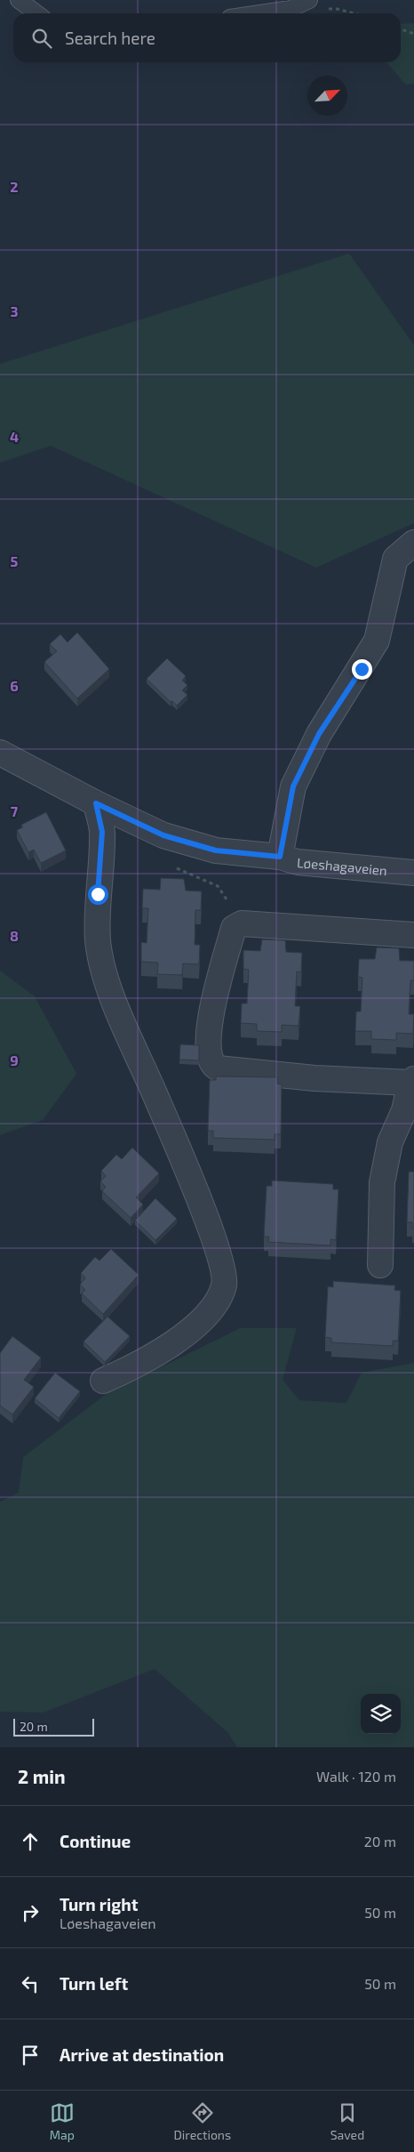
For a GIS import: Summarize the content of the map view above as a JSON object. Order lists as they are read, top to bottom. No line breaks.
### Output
{"streets":{"street":["Løeshagaveien"]},"scale_bar":"20 m","north":"top right","page":{"search":"Search here","scale":"20 m","heading":["2 min","Walk · 120 m"],"list":[["Continue","20 m"],["Turn right","Løeshagaveien","50 m"],["Turn left","50 m"],"Arrive at destination"],"nav":["Map","Directions","Saved"]},"grid":{"rows":["2","3","4","5","6","7","8","9"]}}
